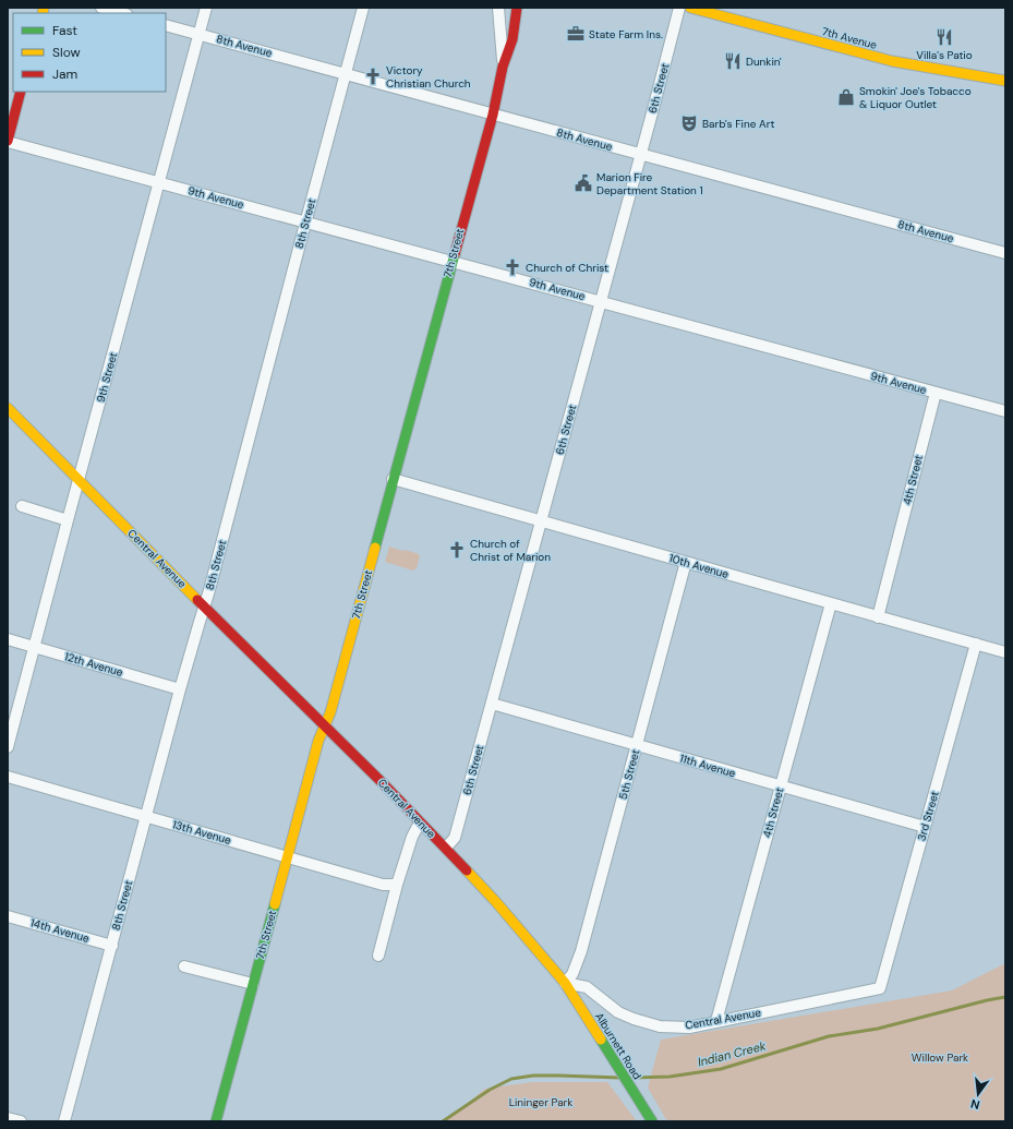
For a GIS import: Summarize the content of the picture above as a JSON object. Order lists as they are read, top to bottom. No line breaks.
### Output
{"streets":{"street":["7th Avenue","8th Avenue","6th Street","9th Avenue","8th Street","7th Street","9th Street","4th Street","Central Avenue","10th Avenue","12th Avenue","11th Avenue","5th Street","3rd Street","13th Avenue","14th Avenue","Alburnett Road"]},"crossings":[["8th Avenue","6th Street"],["8th Avenue","8th Street"],["8th Avenue","7th Street"],["8th Avenue","9th Street"],["6th Street","9th Avenue"],["6th Street","Central Avenue"],["6th Street","10th Avenue"],["6th Street","11th Avenue"],["9th Avenue","8th Street"],["9th Avenue","7th Street"],["9th Avenue","9th Street"],["9th Avenue","4th Street"],["8th Street","Central Avenue"],["8th Street","12th Avenue"],["8th Street","13th Avenue"],["8th Street","14th Avenue"],["7th Street","Central Avenue"],["7th Street","10th Avenue"],["7th Street","13th Avenue"],["9th Street","Central Avenue"],["9th Street","12th Avenue"],["4th Street","Central Avenue"],["4th Street","10th Avenue"],["4th Street","11th Avenue"],["Central Avenue","5th Street"],["Central Avenue","3rd Street"],["Central Avenue","Alburnett Road"],["10th Avenue","5th Street"],["10th Avenue","3rd Street"],["11th Avenue","5th Street"],["11th Avenue","3rd Street"],["5th Street","Alburnett Road"]],"water":["Indian Creek"],"parks":["Willow Park","Lininger Park"],"places":{"office":["State Farm Ins."],"restaurant":["Villa's Patio","Dunkin'"],"church":["Victory Christian Church","Church of Christ","Church of Christ of Marion"],"shop":["Smokin' Joe's Tobacco & Liquor Outlet"],"theatre":["Barb's Fine Art"],"public building":["Marion Fire Department Station 1"]},"legend":["Fast","Slow","Jam"],"north":"bottom"}
